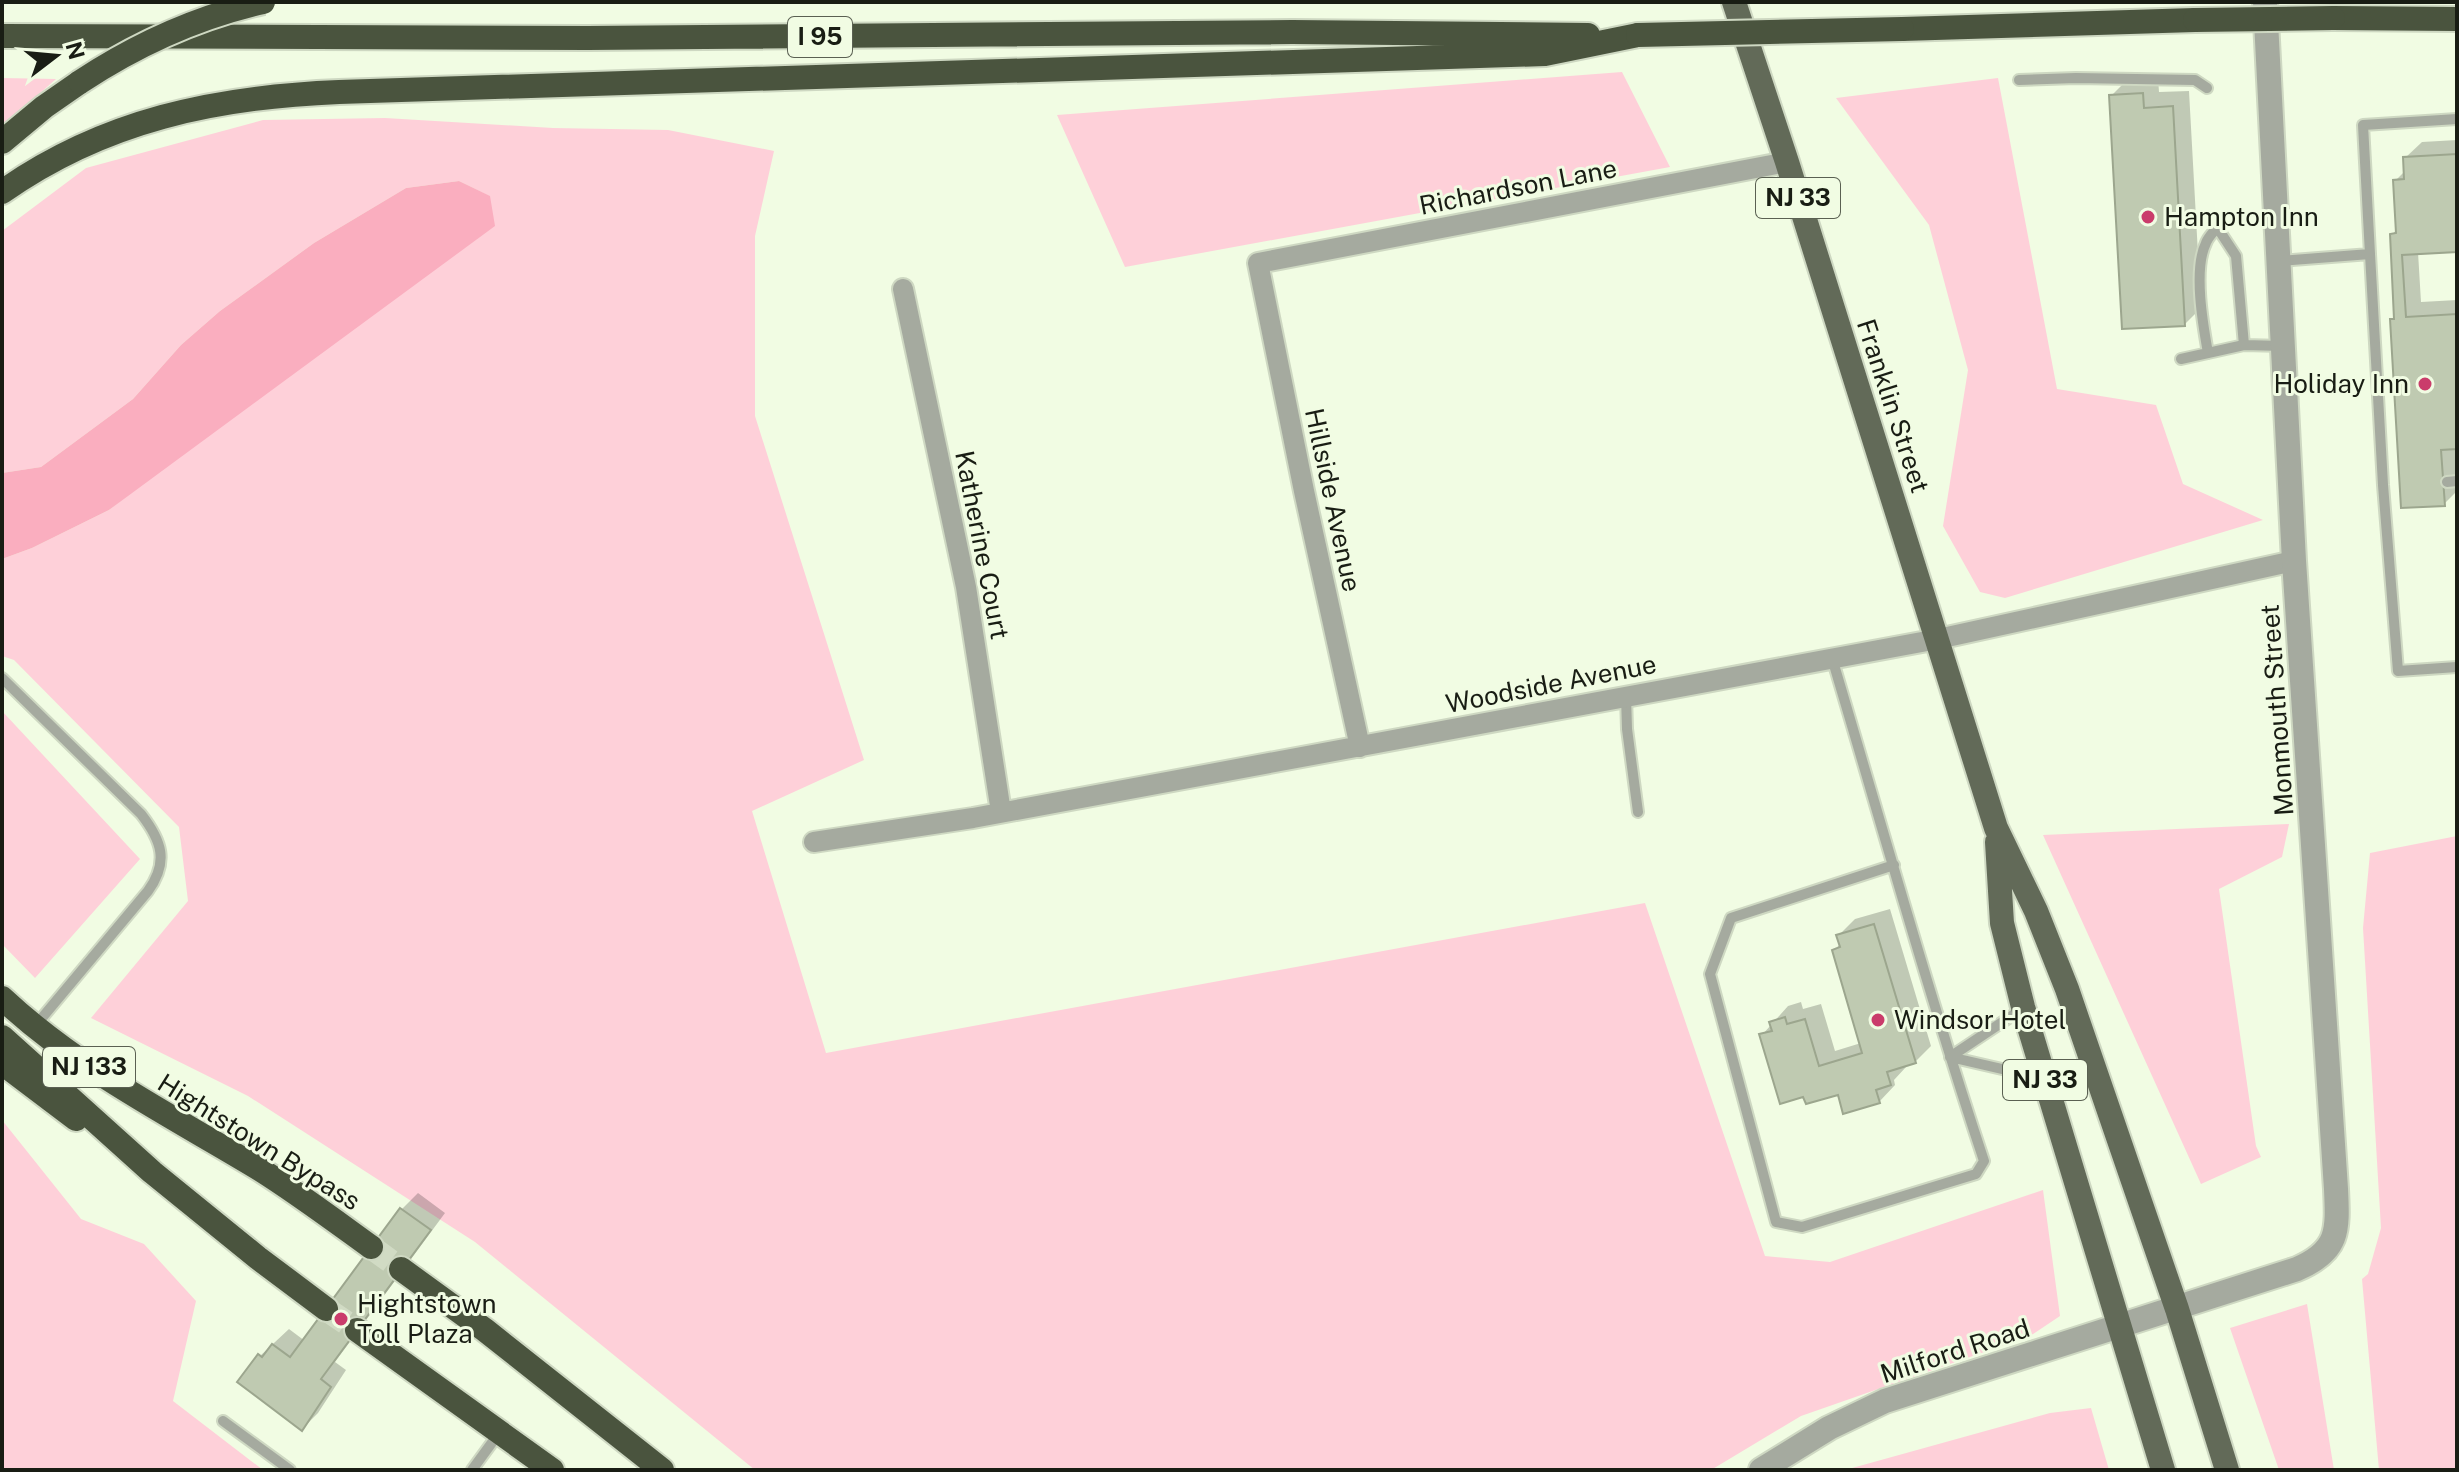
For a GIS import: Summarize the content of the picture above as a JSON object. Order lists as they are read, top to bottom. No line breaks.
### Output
{"streets":{"highway":["I 95","NJ 133","Hightstown Bypass"],"main road":["NJ 33","Franklin Street"],"street":["Richardson Lane","Hillside Avenue","Katherine Court","Woodside Avenue","Monmouth Street","Milford Road"]},"crossings":[["Richardson Lane","Franklin Street"],["Richardson Lane","Hillside Avenue"],["NJ 33","Franklin Street"],["NJ 33","Monmouth Street"],["NJ 33","Milford Road"],["Franklin Street","Woodside Avenue"],["Hillside Avenue","Woodside Avenue"],["Katherine Court","Woodside Avenue"],["Woodside Avenue","Monmouth Street"],["Monmouth Street","Milford Road"]],"places":["Hampton Inn","Holiday Inn","Windsor Hotel","Hightstown Toll Plaza"],"north":"right"}
